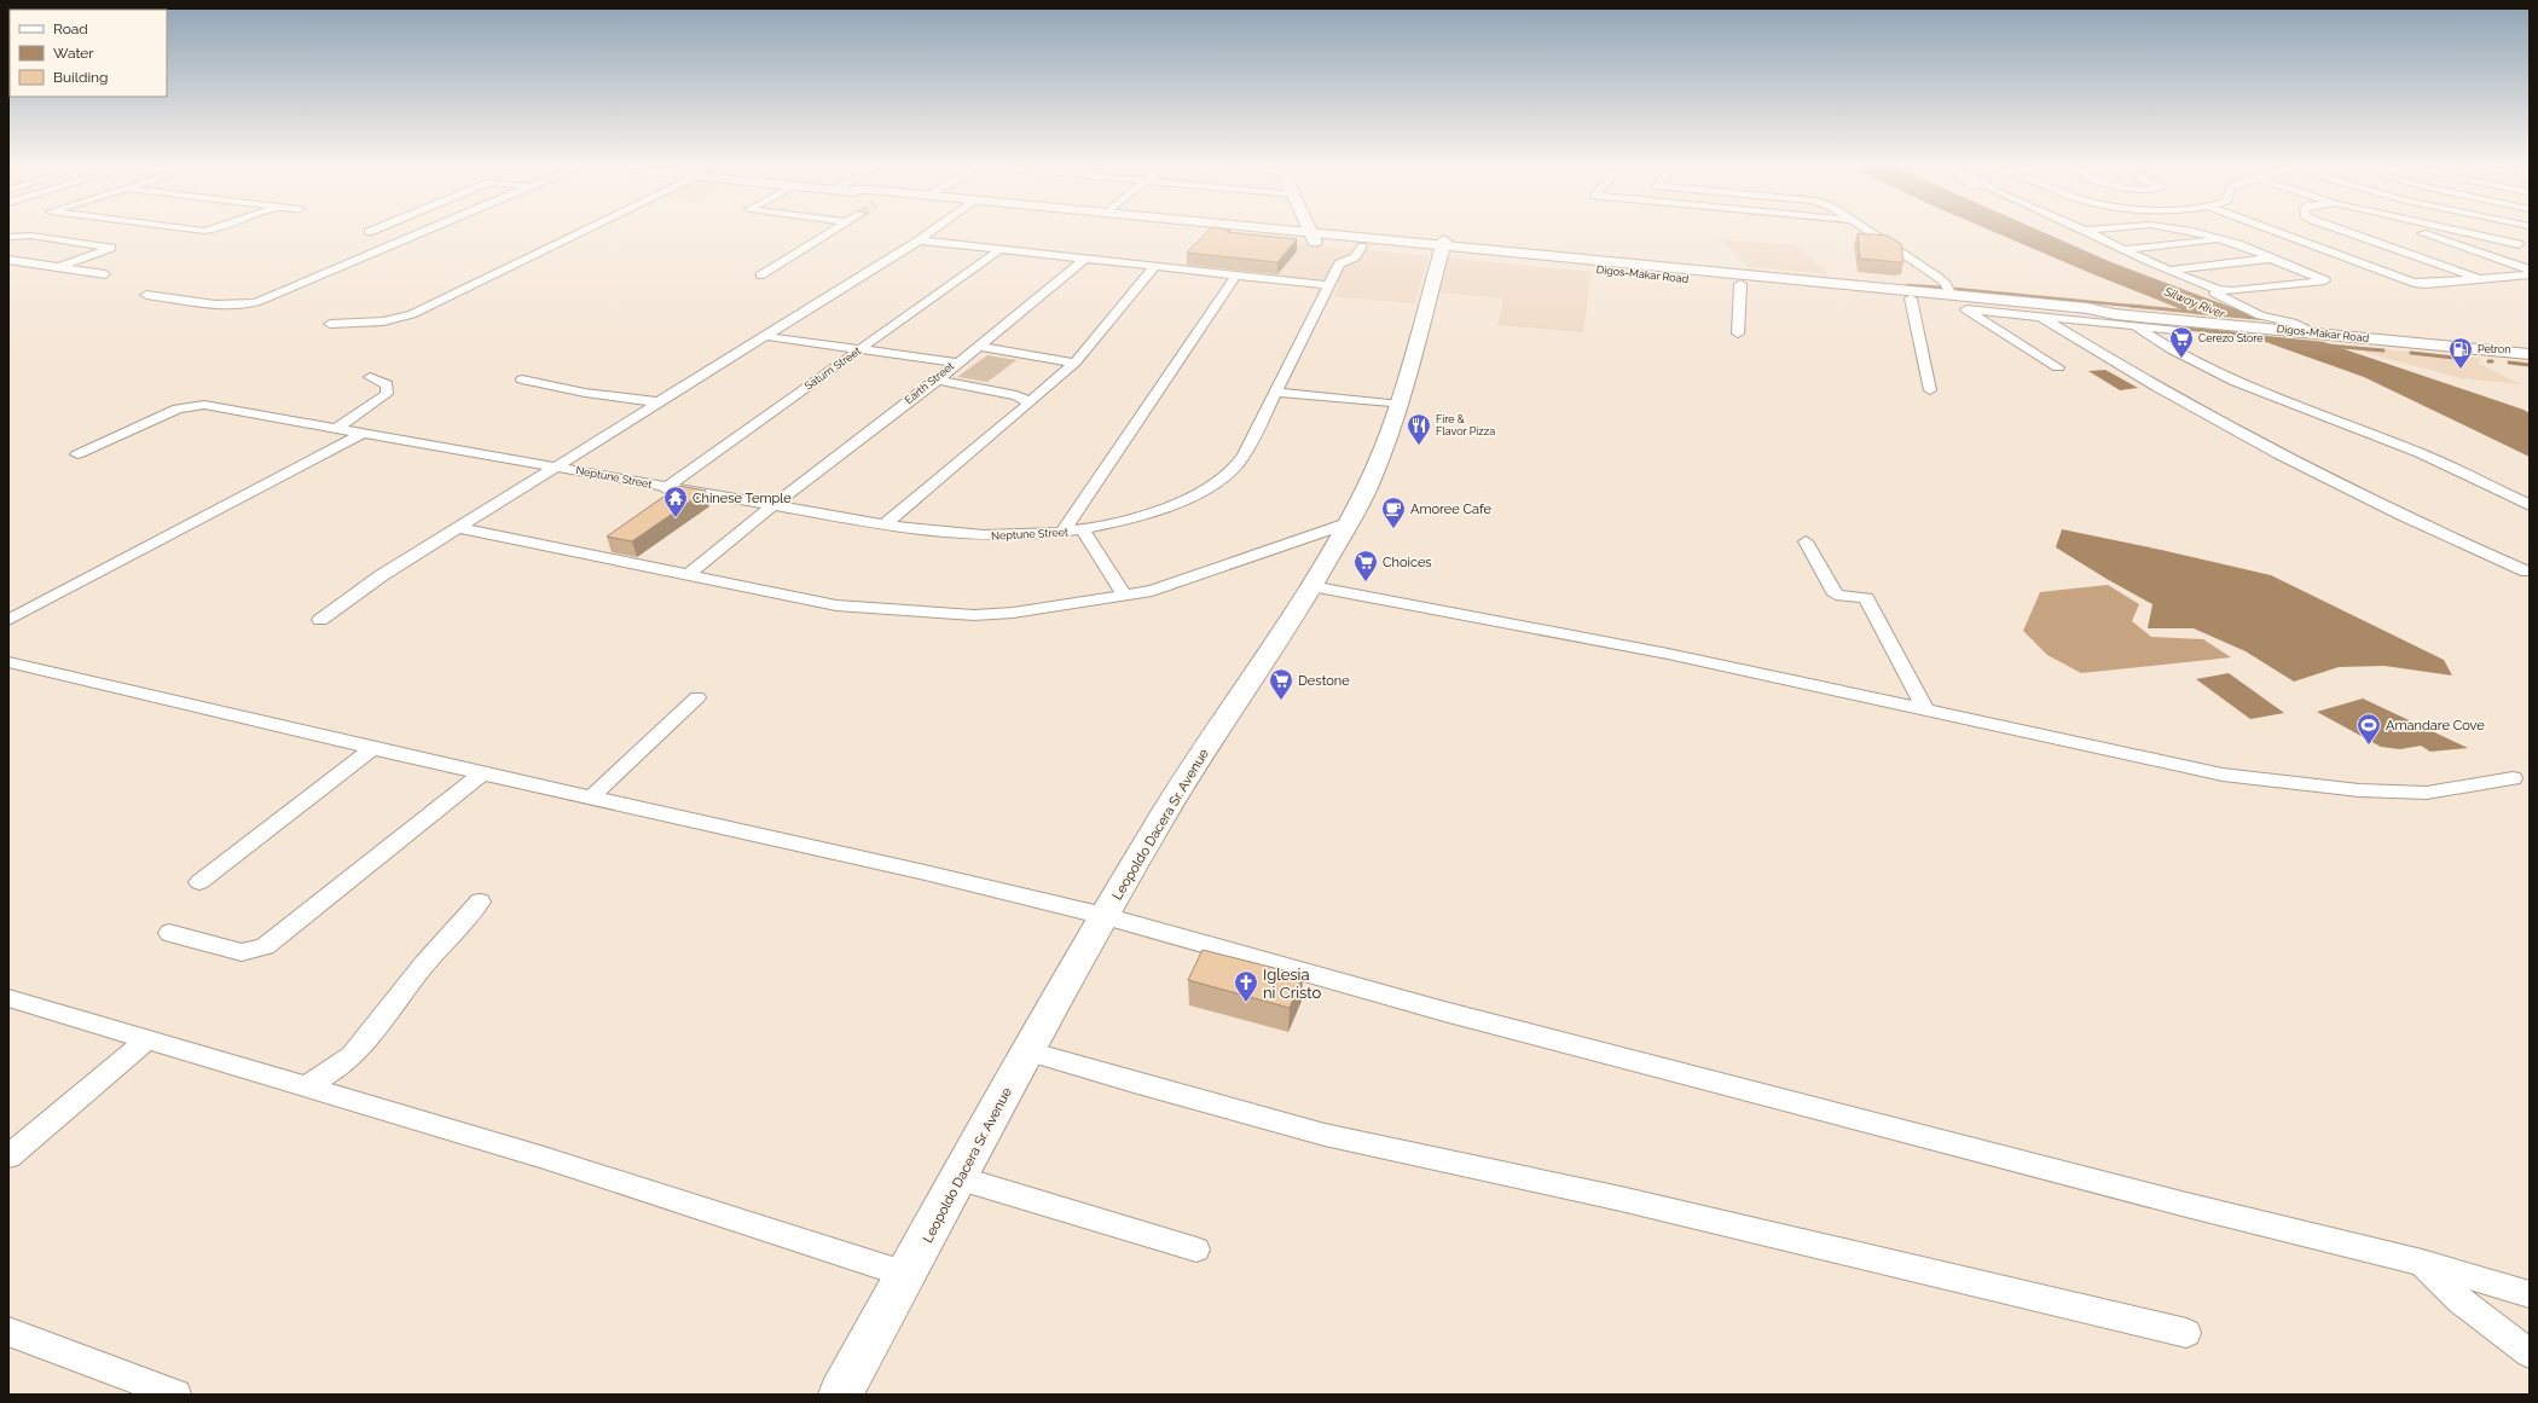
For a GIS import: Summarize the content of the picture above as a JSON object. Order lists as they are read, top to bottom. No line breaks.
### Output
{"streets":{"main road":["Digos-Makar Road","Leopoldo Dacera Sr. Avenue"],"street":["Saturn Street","Earth Street","Neptune Street"]},"crossings":[["Digos-Makar Road","Neptune Street"],["Digos-Makar Road","Leopoldo Dacera Sr. Avenue"],["Saturn Street","Neptune Street"],["Earth Street","Neptune Street"]],"water":["Silway River"],"places":{"supermarket":["Cerezo Store","Choices","Destone"],"fuel station":["Petron"],"restaurant":["Fire & Flavor Pizza"],"temple":["Chinese Temple"],"cafe":["Amoree Cafe"],"sports":["Amandare Cove"],"church":["Iglesia ni Cristo"]},"legend":["Road","Water","Building"]}
